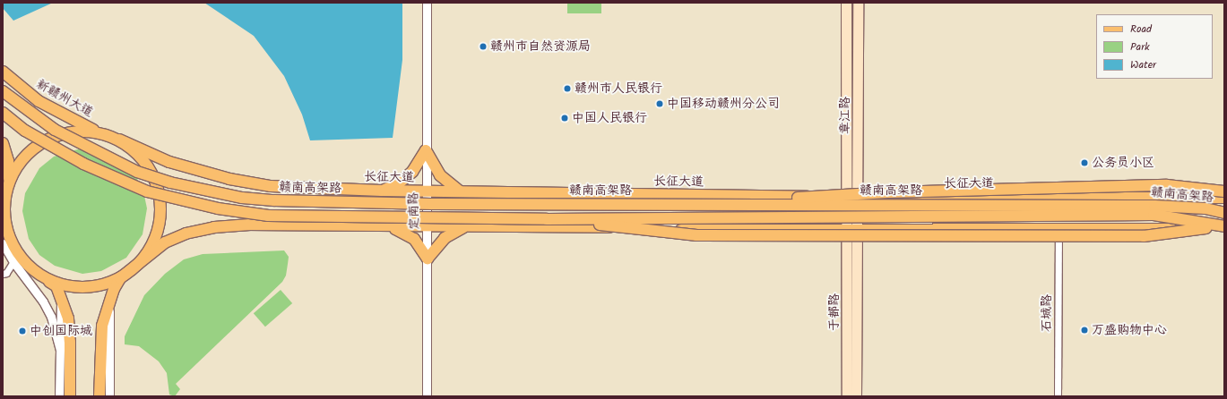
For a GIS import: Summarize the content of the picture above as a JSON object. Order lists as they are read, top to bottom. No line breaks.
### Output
{"streets":{"main road":["新赣州大道","章江路","长征大道","赣南高架路","于都路"],"street":["定南路","石城路"]},"crossings":[["章江路","长征大道"],["章江路","于都路"],["长征大道","定南路"]],"places":["赣州市自然资源局","赣州市人民银行","中国移动赣州分公司","中国人民银行","公务员小区","万盛购物中心","中创国际城"],"legend":["Road","Park","Water"]}
